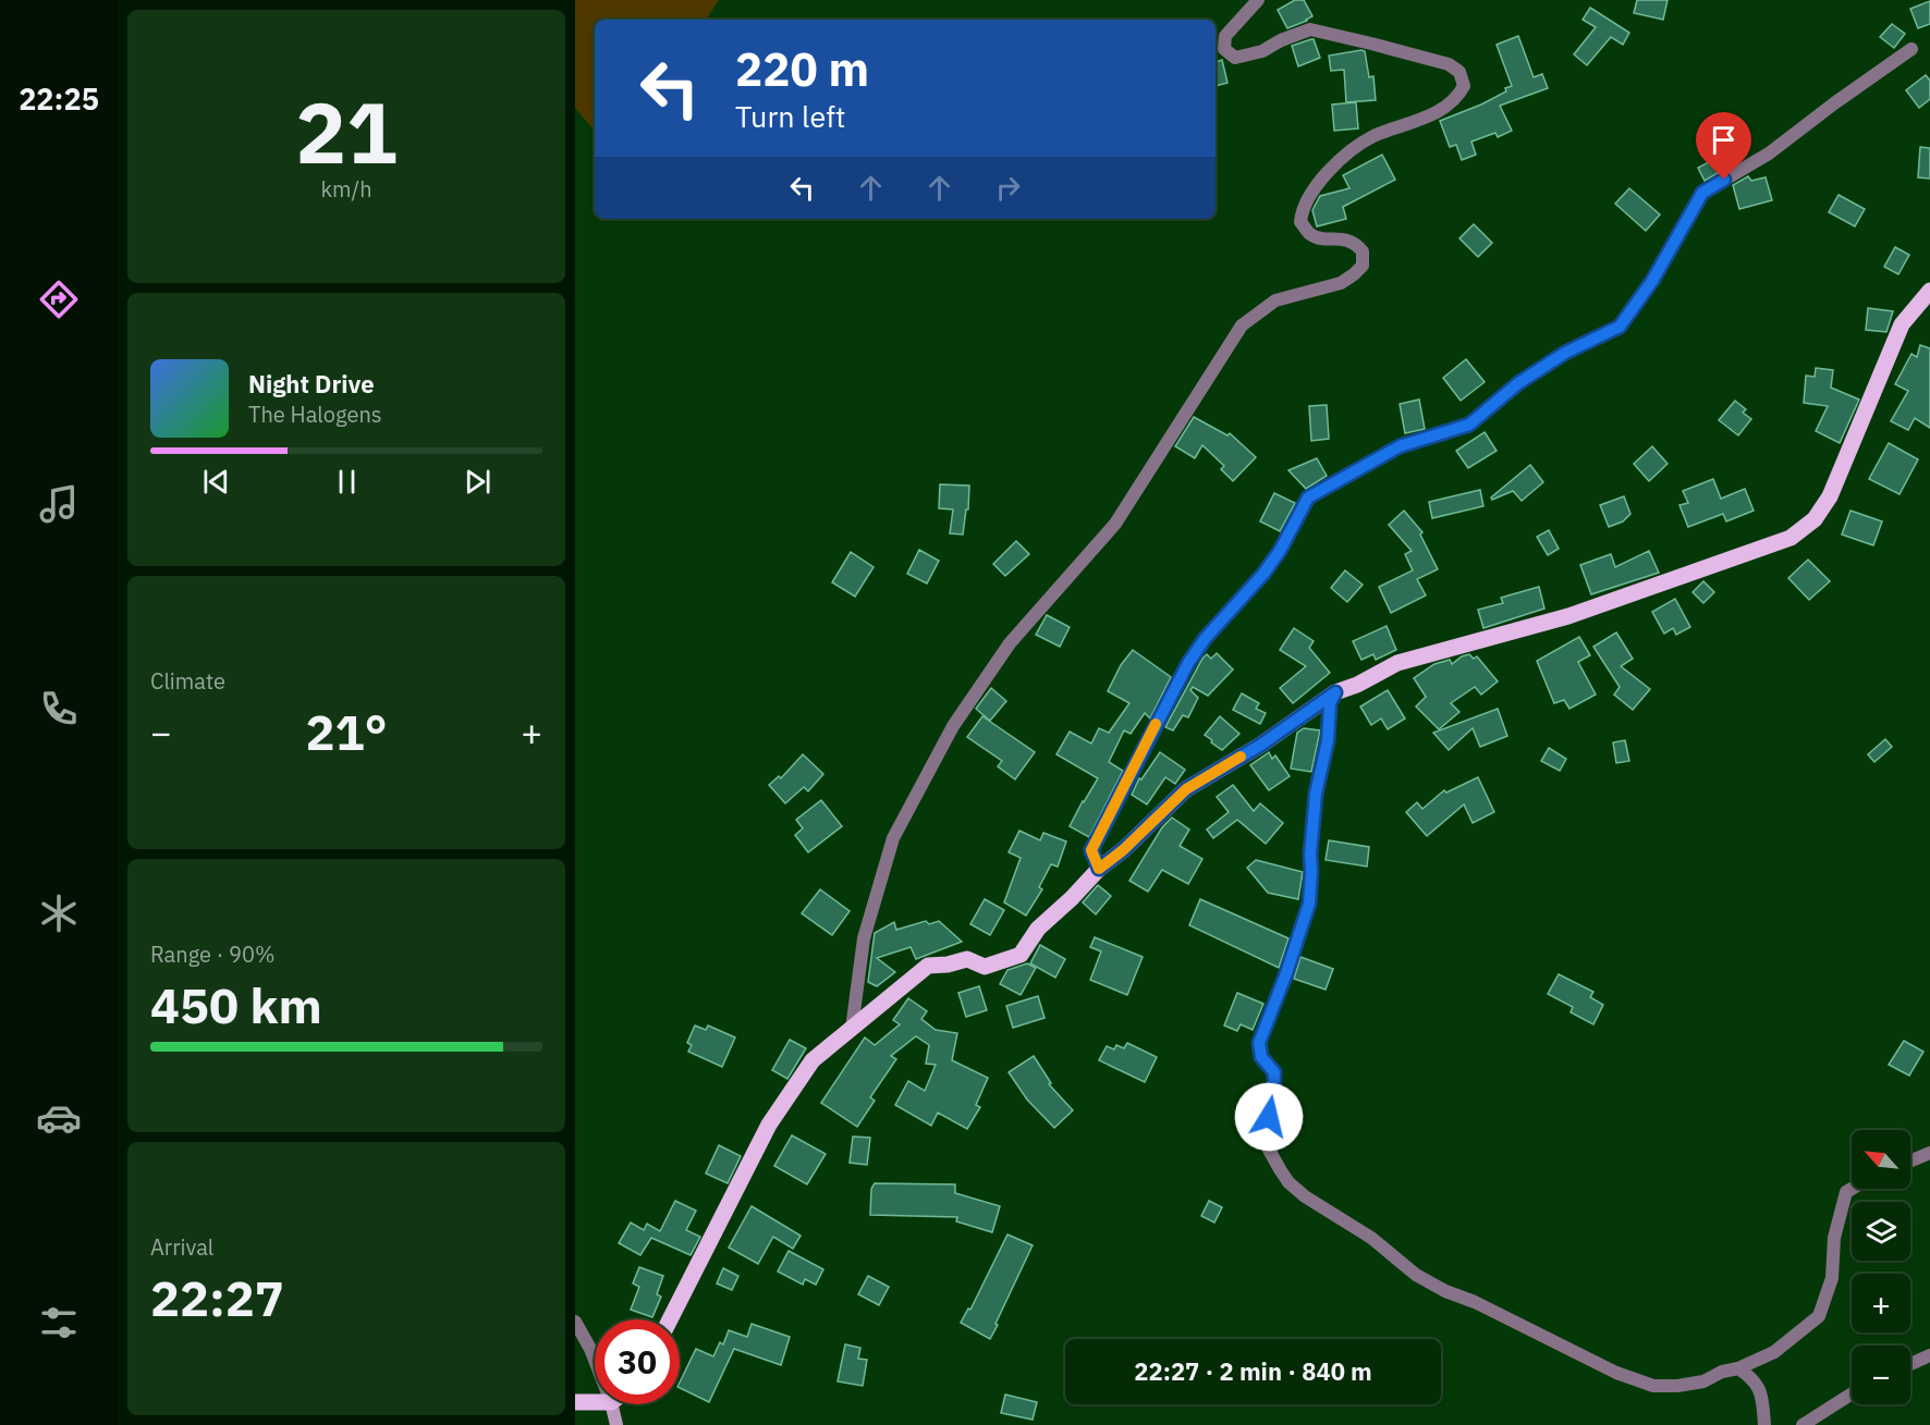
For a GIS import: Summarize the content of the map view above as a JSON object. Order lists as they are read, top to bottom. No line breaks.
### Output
{"north":"top left","page":{"tabs":"22:25","tile":[["21","km/h"],"Climate",["Range · 90%","450 km"],["Arrival","22:27"]],"turn":["220 m","Turn left"],"song":["Night Drive","The Halogens"],"heat":["−","21°","+"],"map_buttons":["+","−"],"limit":"30","trip":"22:27 · 2 min · 840 m"}}
